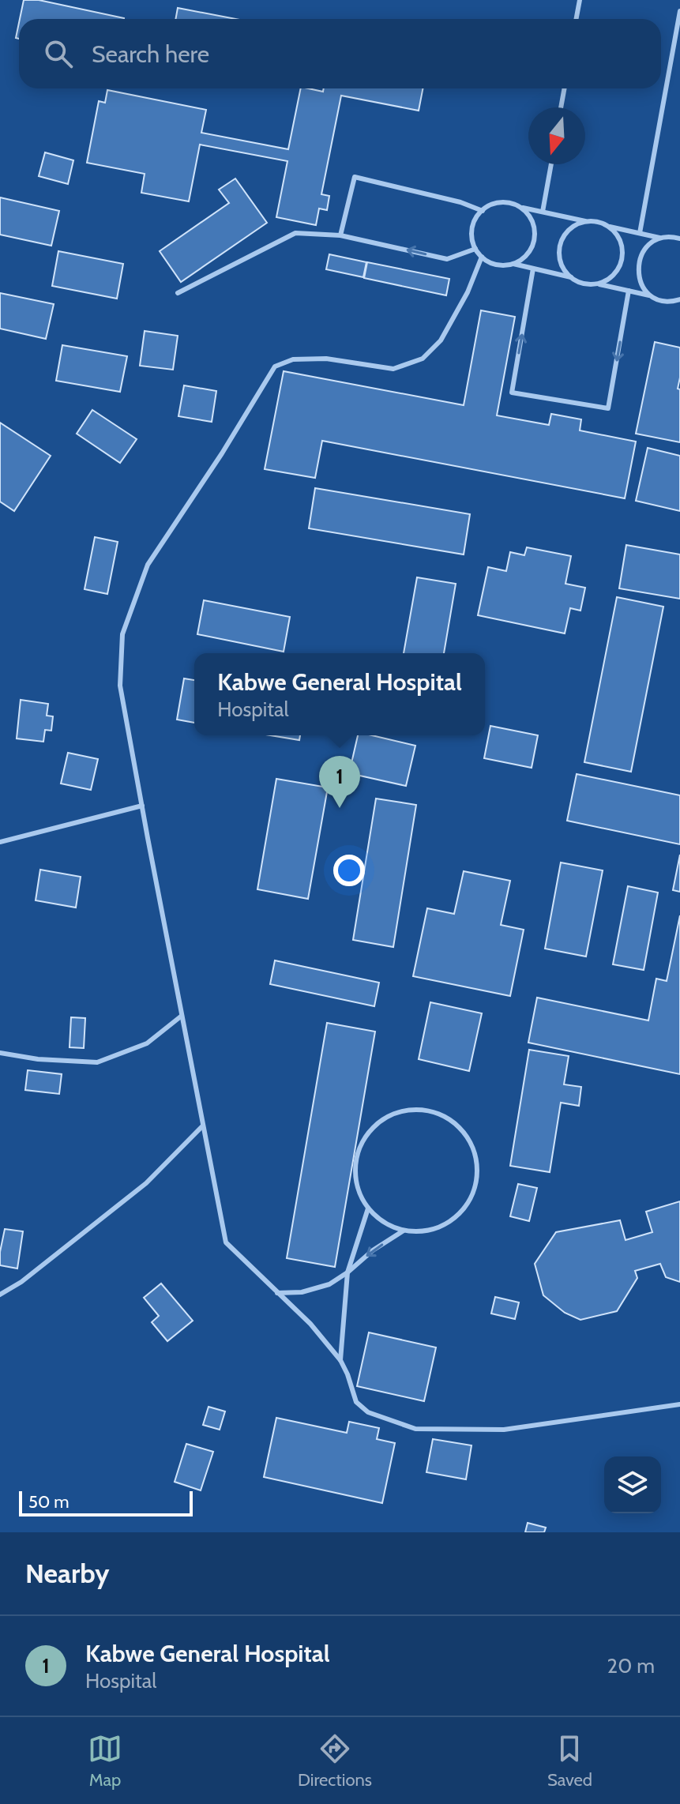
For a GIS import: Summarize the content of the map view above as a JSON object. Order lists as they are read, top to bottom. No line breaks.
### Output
{"scale_bar":"50 m","north":"bottom","page":{"search":"Search here","popup":["Kabwe General Hospital","Hospital"],"pins":"1","scale":"50 m","heading":"Nearby","list":[{"mark":"1","name":"Kabwe General Hospital","note":"Hospital","value":"20 m"}],"nav":["Map","Directions","Saved"]}}
